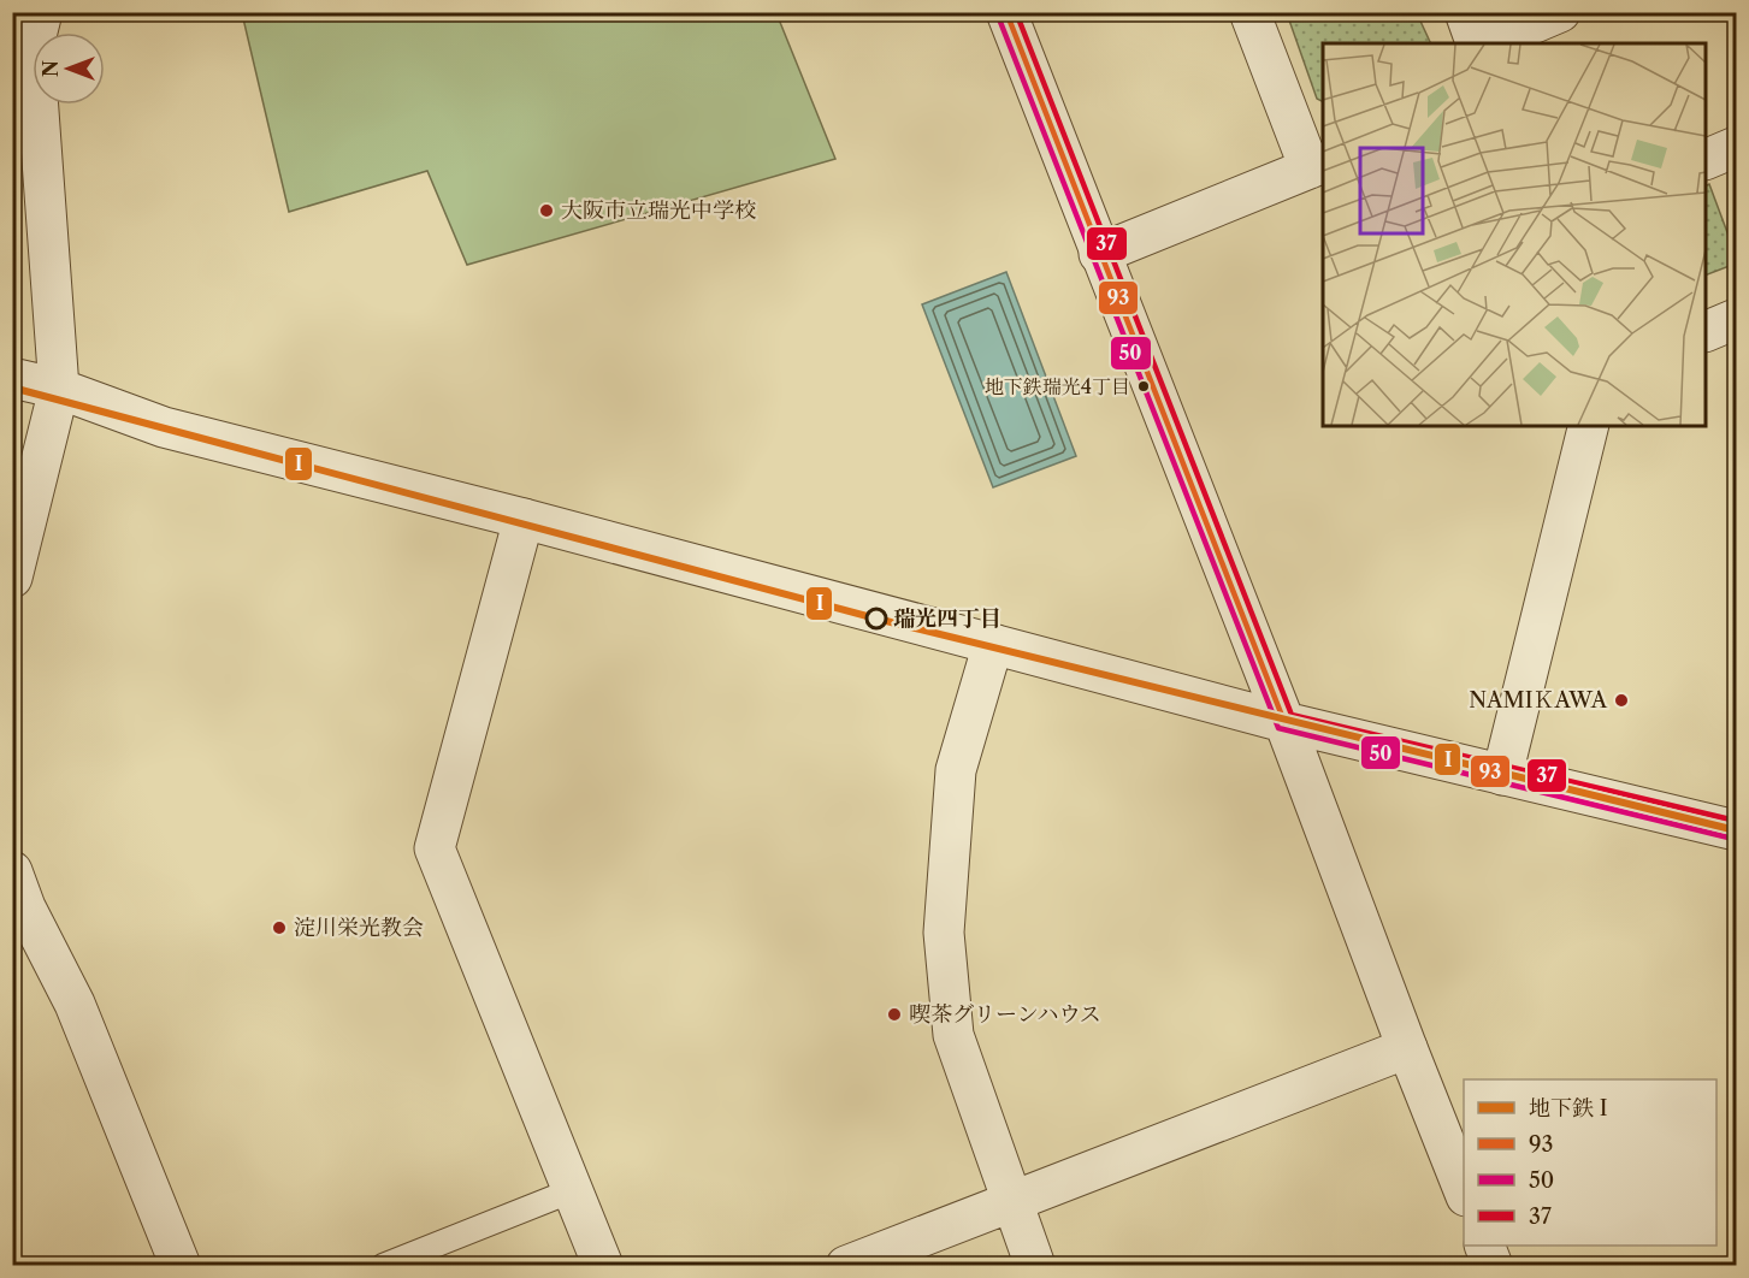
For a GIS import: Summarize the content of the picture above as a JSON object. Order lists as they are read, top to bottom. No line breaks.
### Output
{"places":["大阪市立瑞光中学校","地下鉄瑞光4丁目","瑞光四丁目","NAMIＫAWA","淀川栄光教会","喫茶グリーンハウス"],"lines":["transit line 93","transit line 37","transit line 50","metro line I"],"legend":["地下鉄 I","93","50","37"],"north":"left"}
